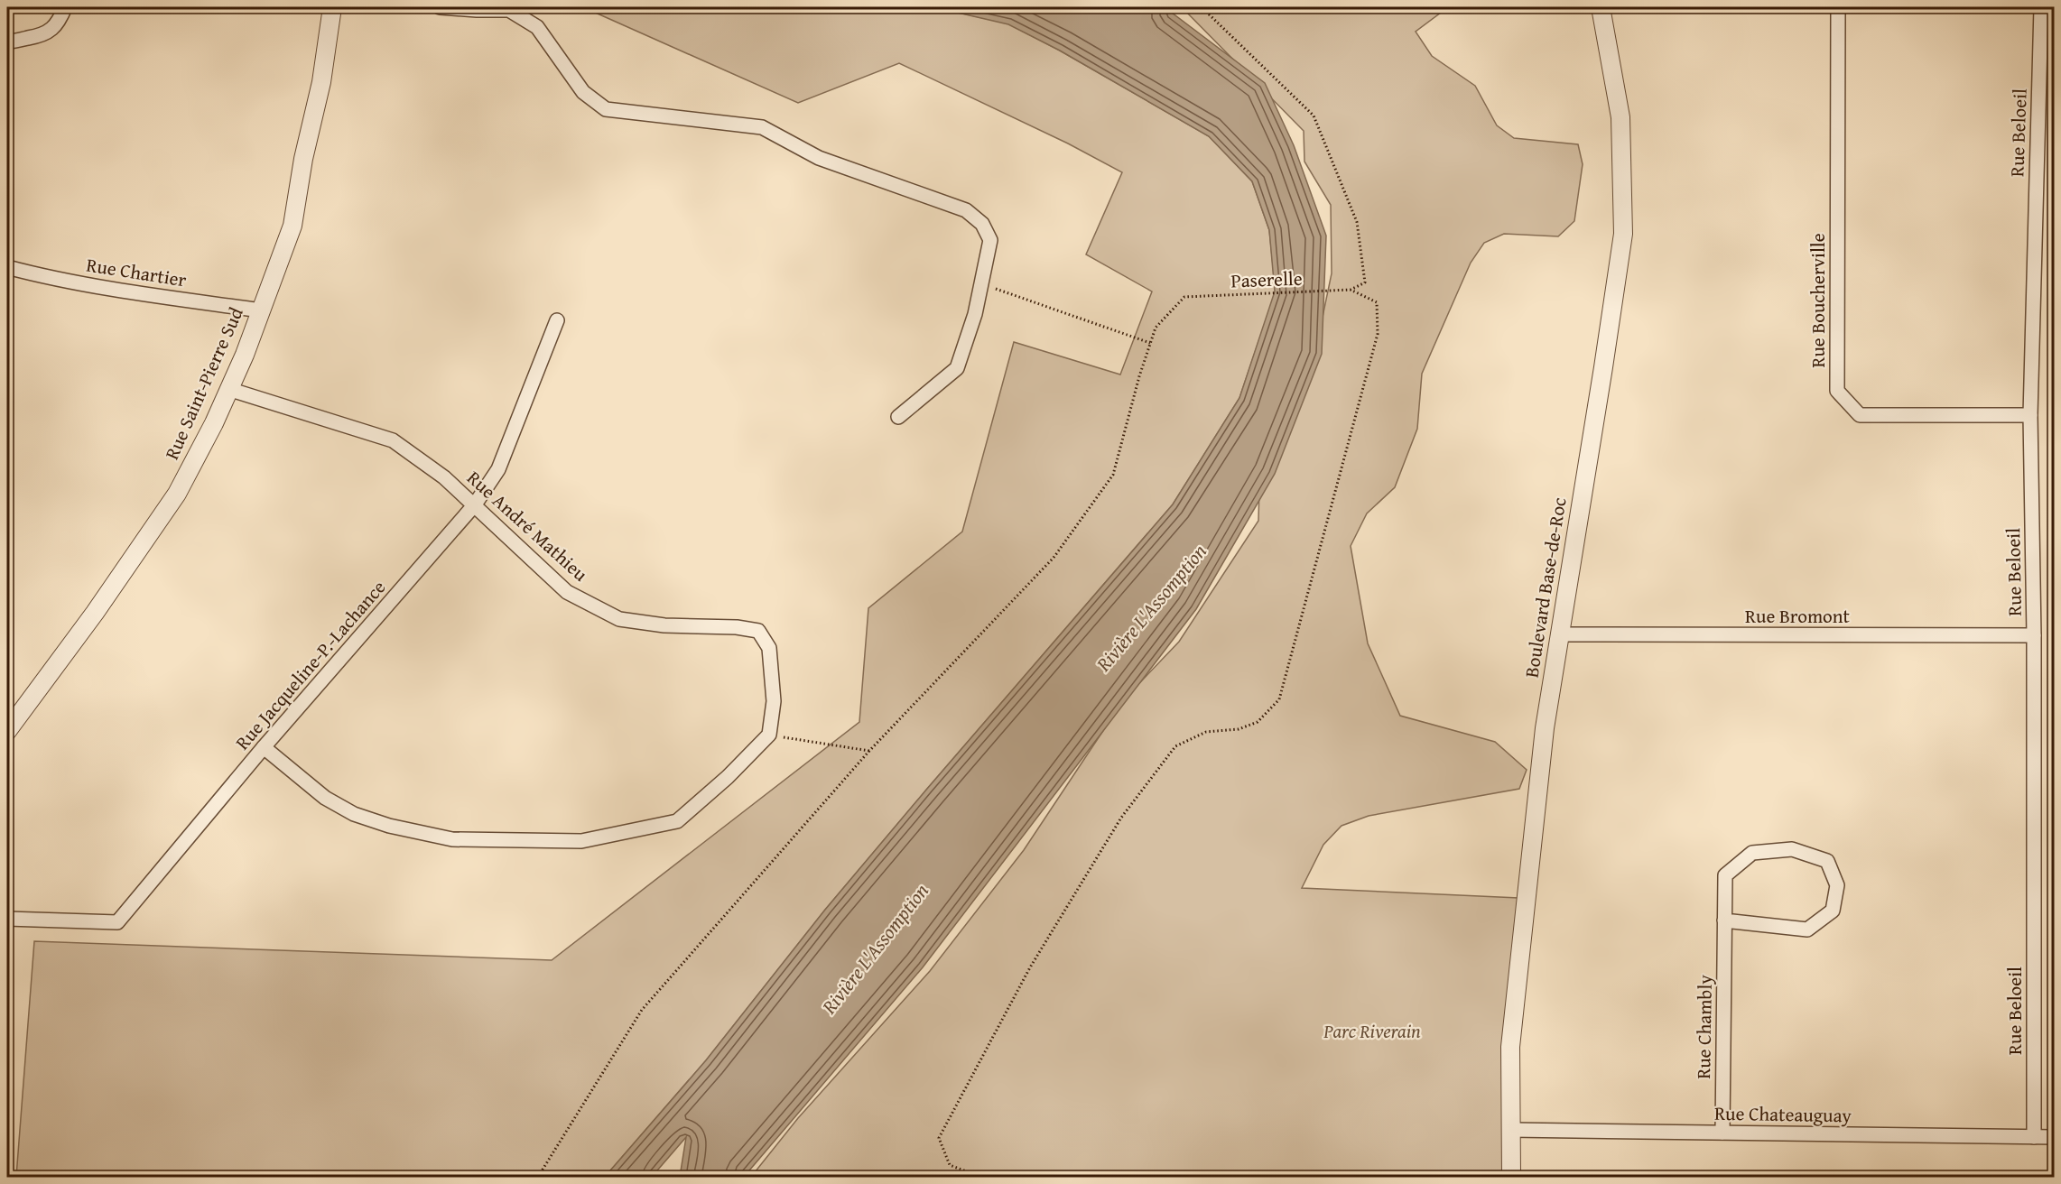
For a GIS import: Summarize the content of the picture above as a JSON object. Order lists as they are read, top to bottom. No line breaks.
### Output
{"streets":{"street":["Rue Beloeil","Rue Chartier","Rue Boucherville","Rue Saint-Pierre Sud","Rue André Mathieu","Boulevard Base-de-Roc","Rue Bromont","Rue Jacqueline-P.-Lachance","Rue Chambly","Rue Chateauguay"],"path":["Paserelle"]},"crossings":[["Rue Beloeil","Rue Boucherville"],["Rue Beloeil","Rue Bromont"],["Rue Beloeil","Rue Chateauguay"],["Rue Chartier","Rue Saint-Pierre Sud"],["Rue Saint-Pierre Sud","Rue André Mathieu"],["Rue André Mathieu","Rue Jacqueline-P.-Lachance"],["Boulevard Base-de-Roc","Rue Bromont"],["Boulevard Base-de-Roc","Rue Chateauguay"],["Rue Chambly","Rue Chateauguay"]],"water":["Rivière L'Assomption"],"parks":["Parc Riverain"]}
